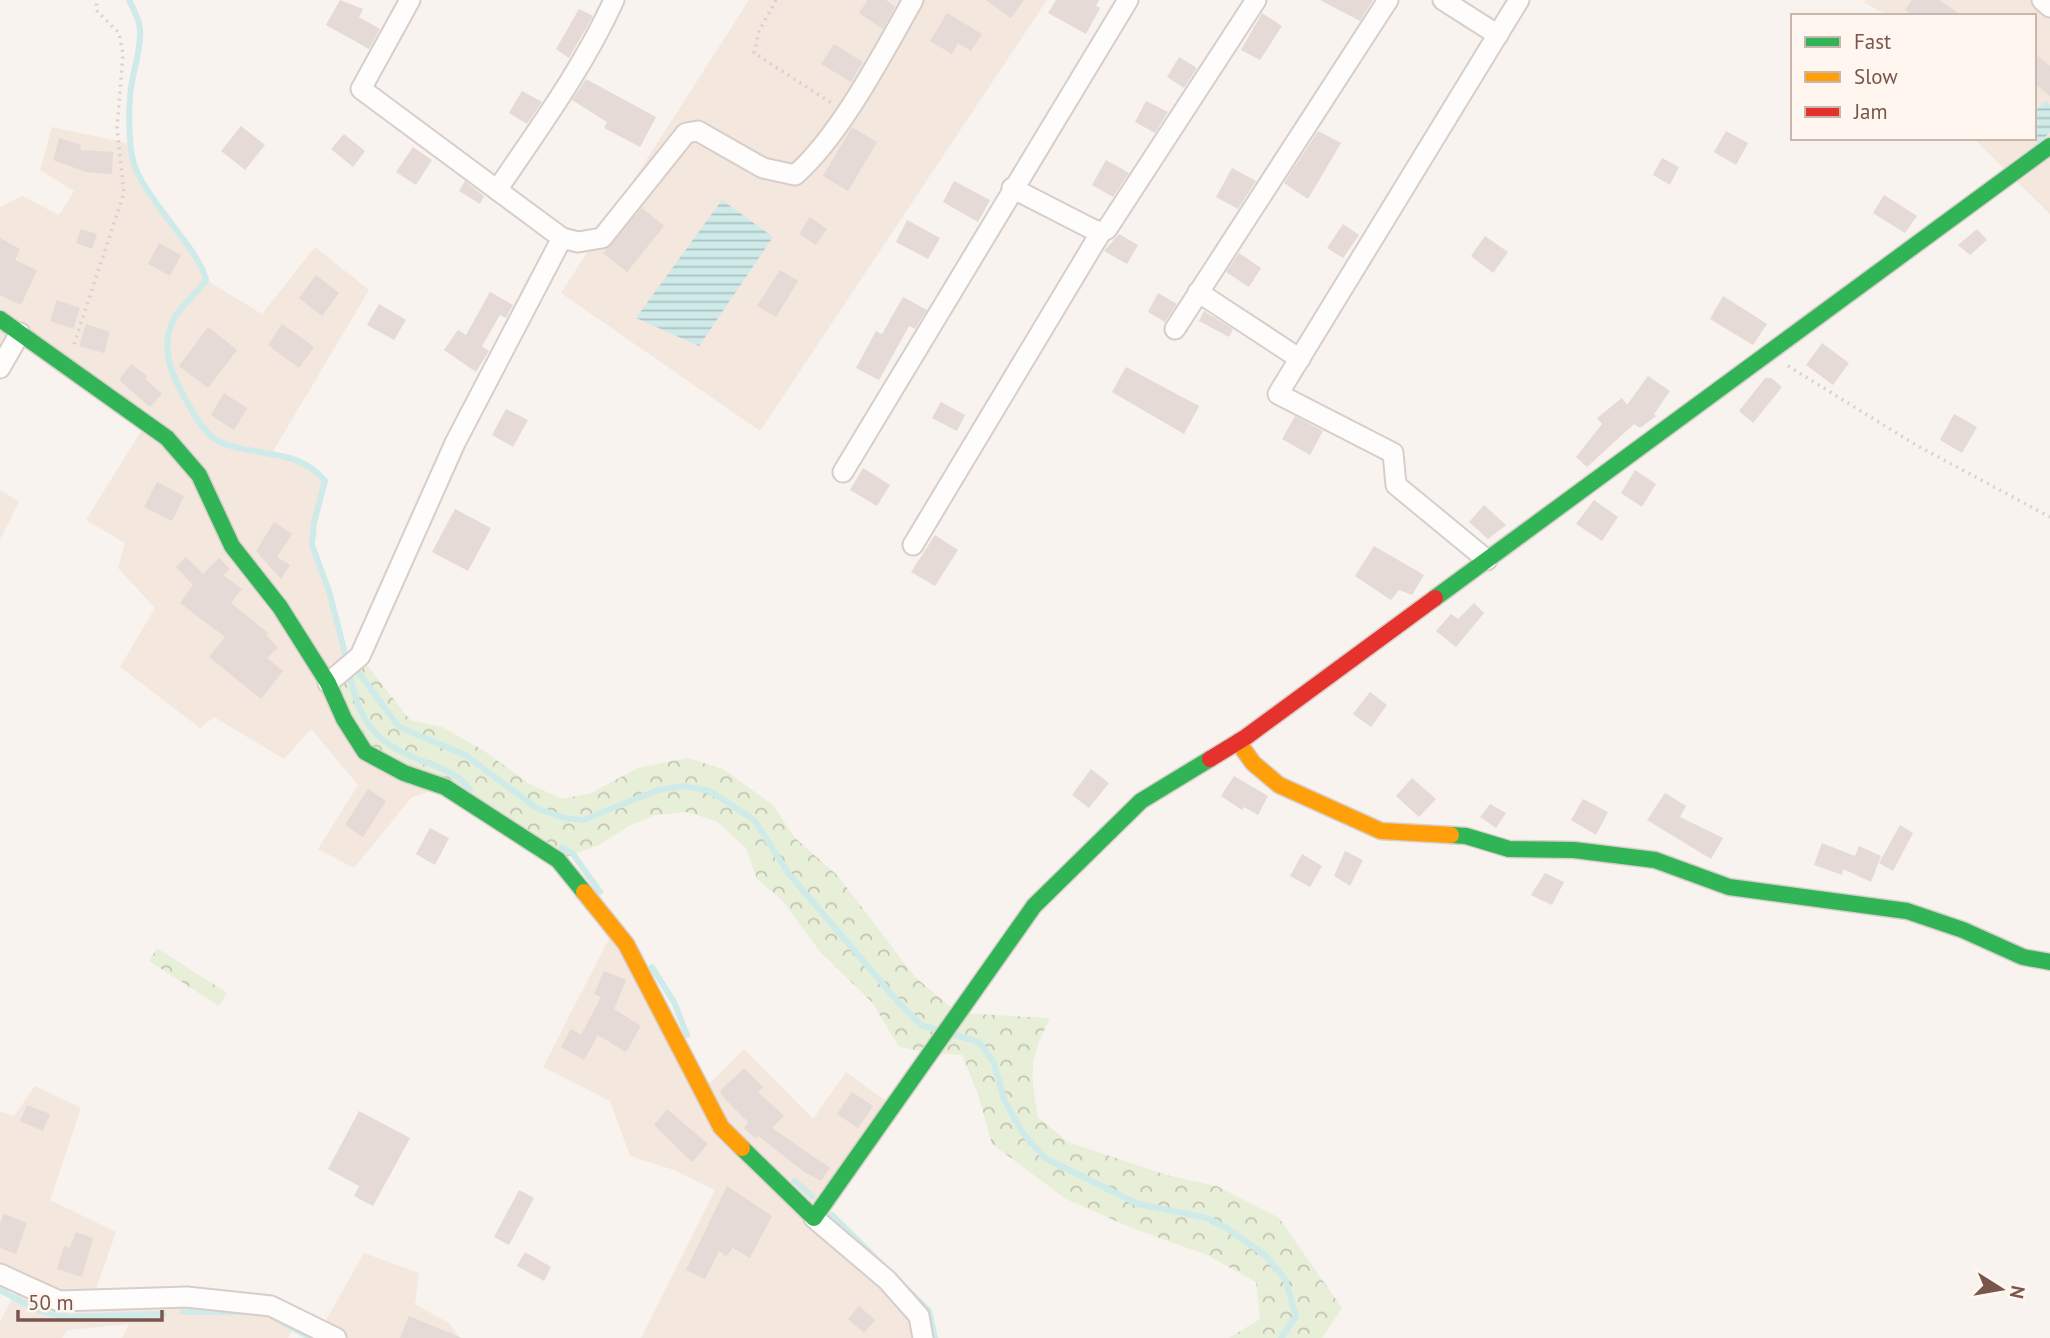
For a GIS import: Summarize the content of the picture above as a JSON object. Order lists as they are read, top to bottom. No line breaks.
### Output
{"legend":["Fast","Slow","Jam"],"scale_bar":"50 m","north":"right"}
